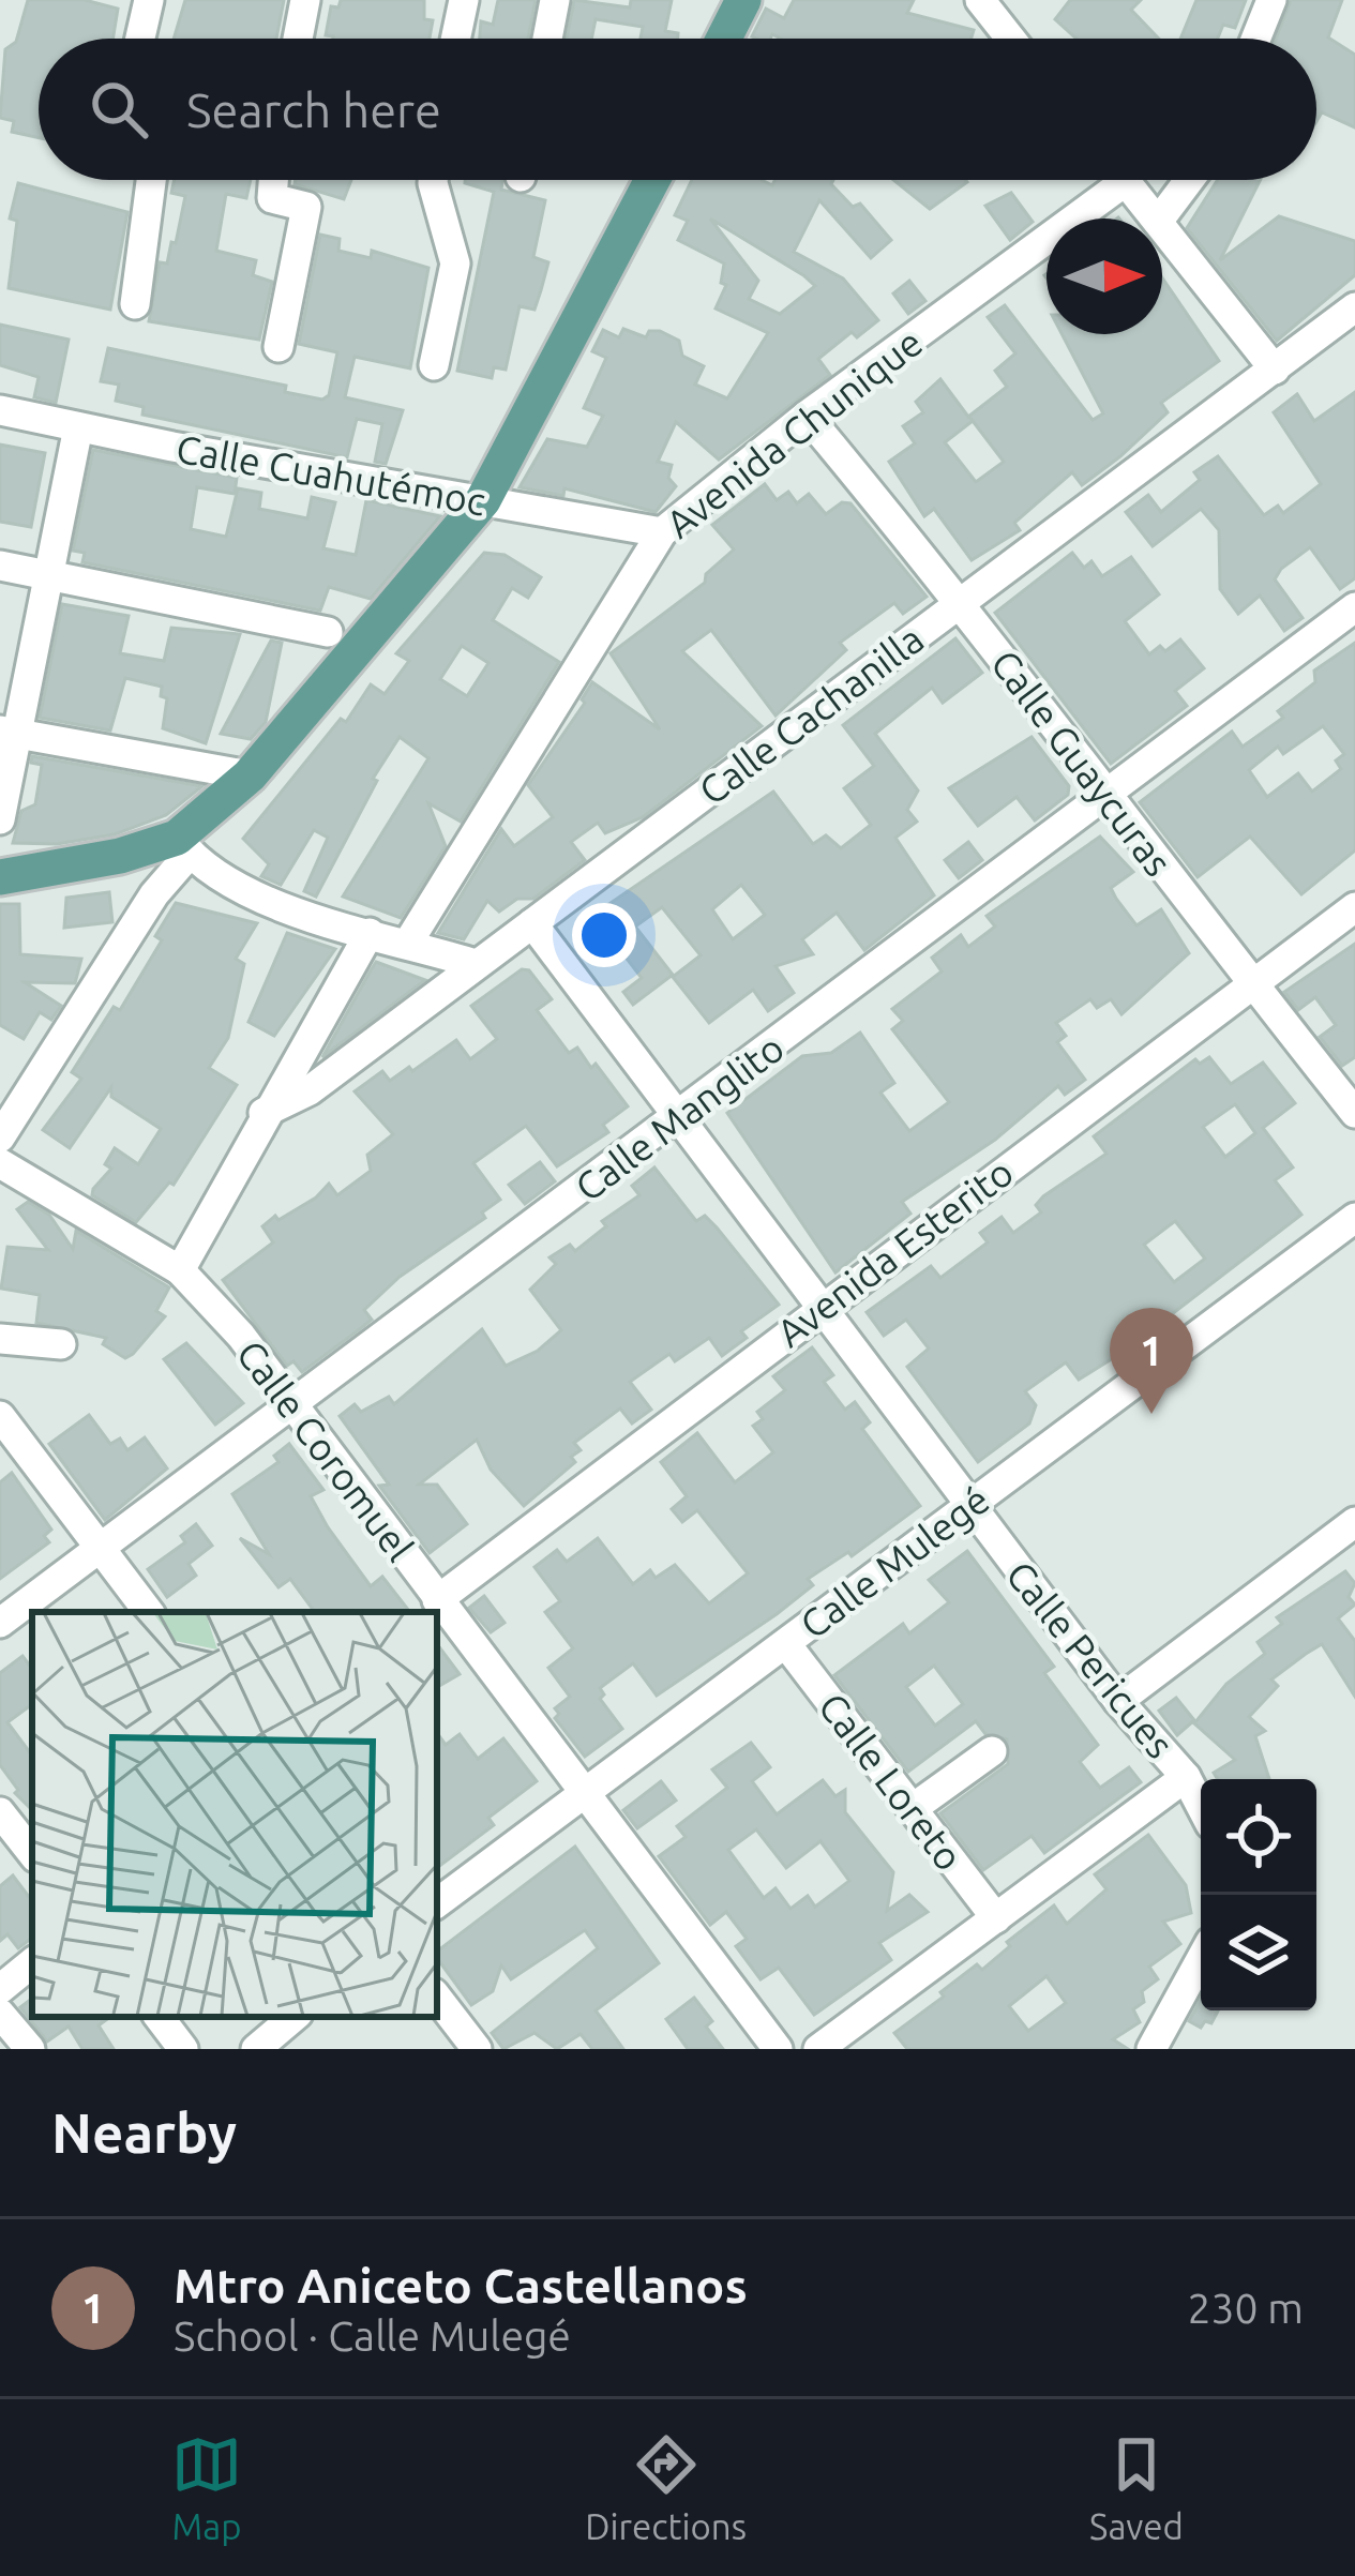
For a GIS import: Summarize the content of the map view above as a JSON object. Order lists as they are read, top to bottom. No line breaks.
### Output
{"streets":{"street":["Avenida Chunique","Calle Cuahutémoc","Calle Cachanilla","Calle Guaycuras","Calle Manglito","Avenida Esterito","Calle Coromuel","Calle Mulegé","Calle Pericues","Calle Loreto"]},"crossings":[["Avenida Chunique","Calle Cuahutémoc"],["Avenida Chunique","Calle Guaycuras"],["Calle Cachanilla","Calle Guaycuras"],["Calle Cachanilla","Calle Pericues"],["Calle Guaycuras","Calle Manglito"],["Calle Guaycuras","Avenida Esterito"],["Calle Manglito","Calle Coromuel"],["Calle Manglito","Calle Pericues"],["Avenida Esterito","Calle Coromuel"],["Avenida Esterito","Calle Pericues"],["Calle Coromuel","Calle Mulegé"],["Calle Mulegé","Calle Pericues"],["Calle Mulegé","Calle Loreto"]],"north":"right","page":{"search":"Search here","pins":"1","heading":"Nearby","list":[{"mark":"1","name":"Mtro Aniceto Castellanos","note":"School · Calle Mulegé","value":"230 m"}],"nav":["Map","Directions","Saved"]}}
